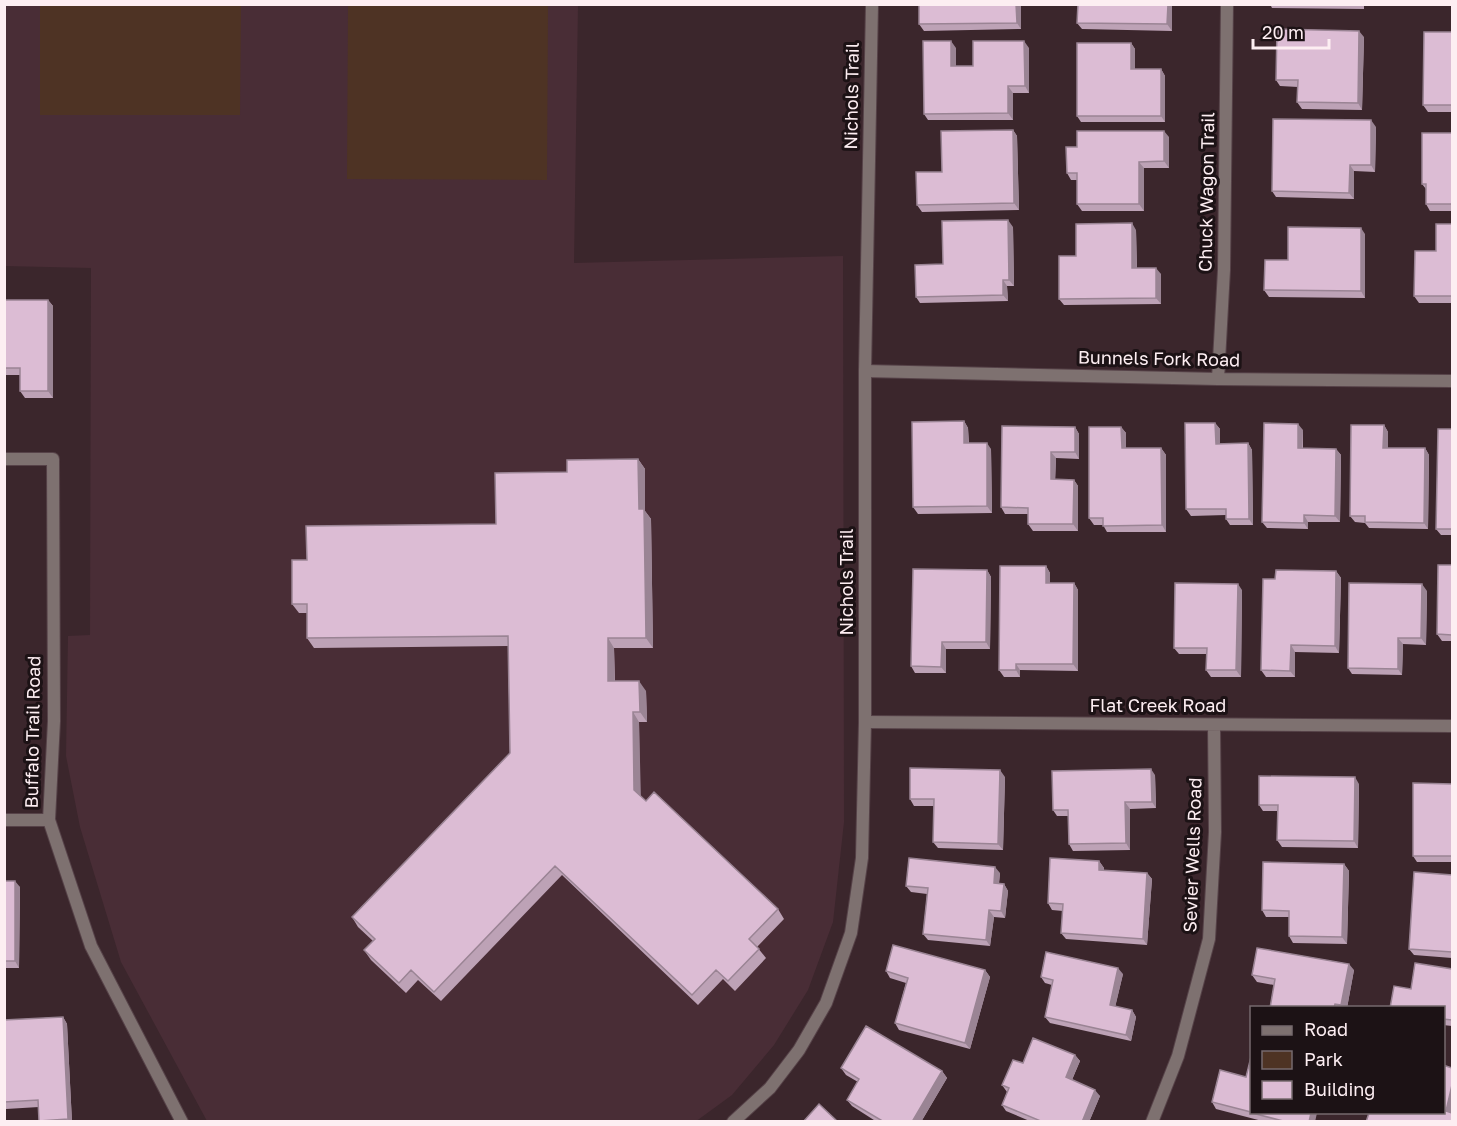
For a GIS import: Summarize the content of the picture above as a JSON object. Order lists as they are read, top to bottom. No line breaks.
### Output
{"streets":{"street":["Nichols Trail","Chuck Wagon Trail","Bunnels Fork Road","Flat Creek Road","Buffalo Trail Road","Sevier Wells Road"]},"crossings":[["Nichols Trail","Bunnels Fork Road"],["Nichols Trail","Flat Creek Road"],["Chuck Wagon Trail","Bunnels Fork Road"],["Flat Creek Road","Sevier Wells Road"]],"legend":["Road","Park","Building"],"scale_bar":"20 m"}
